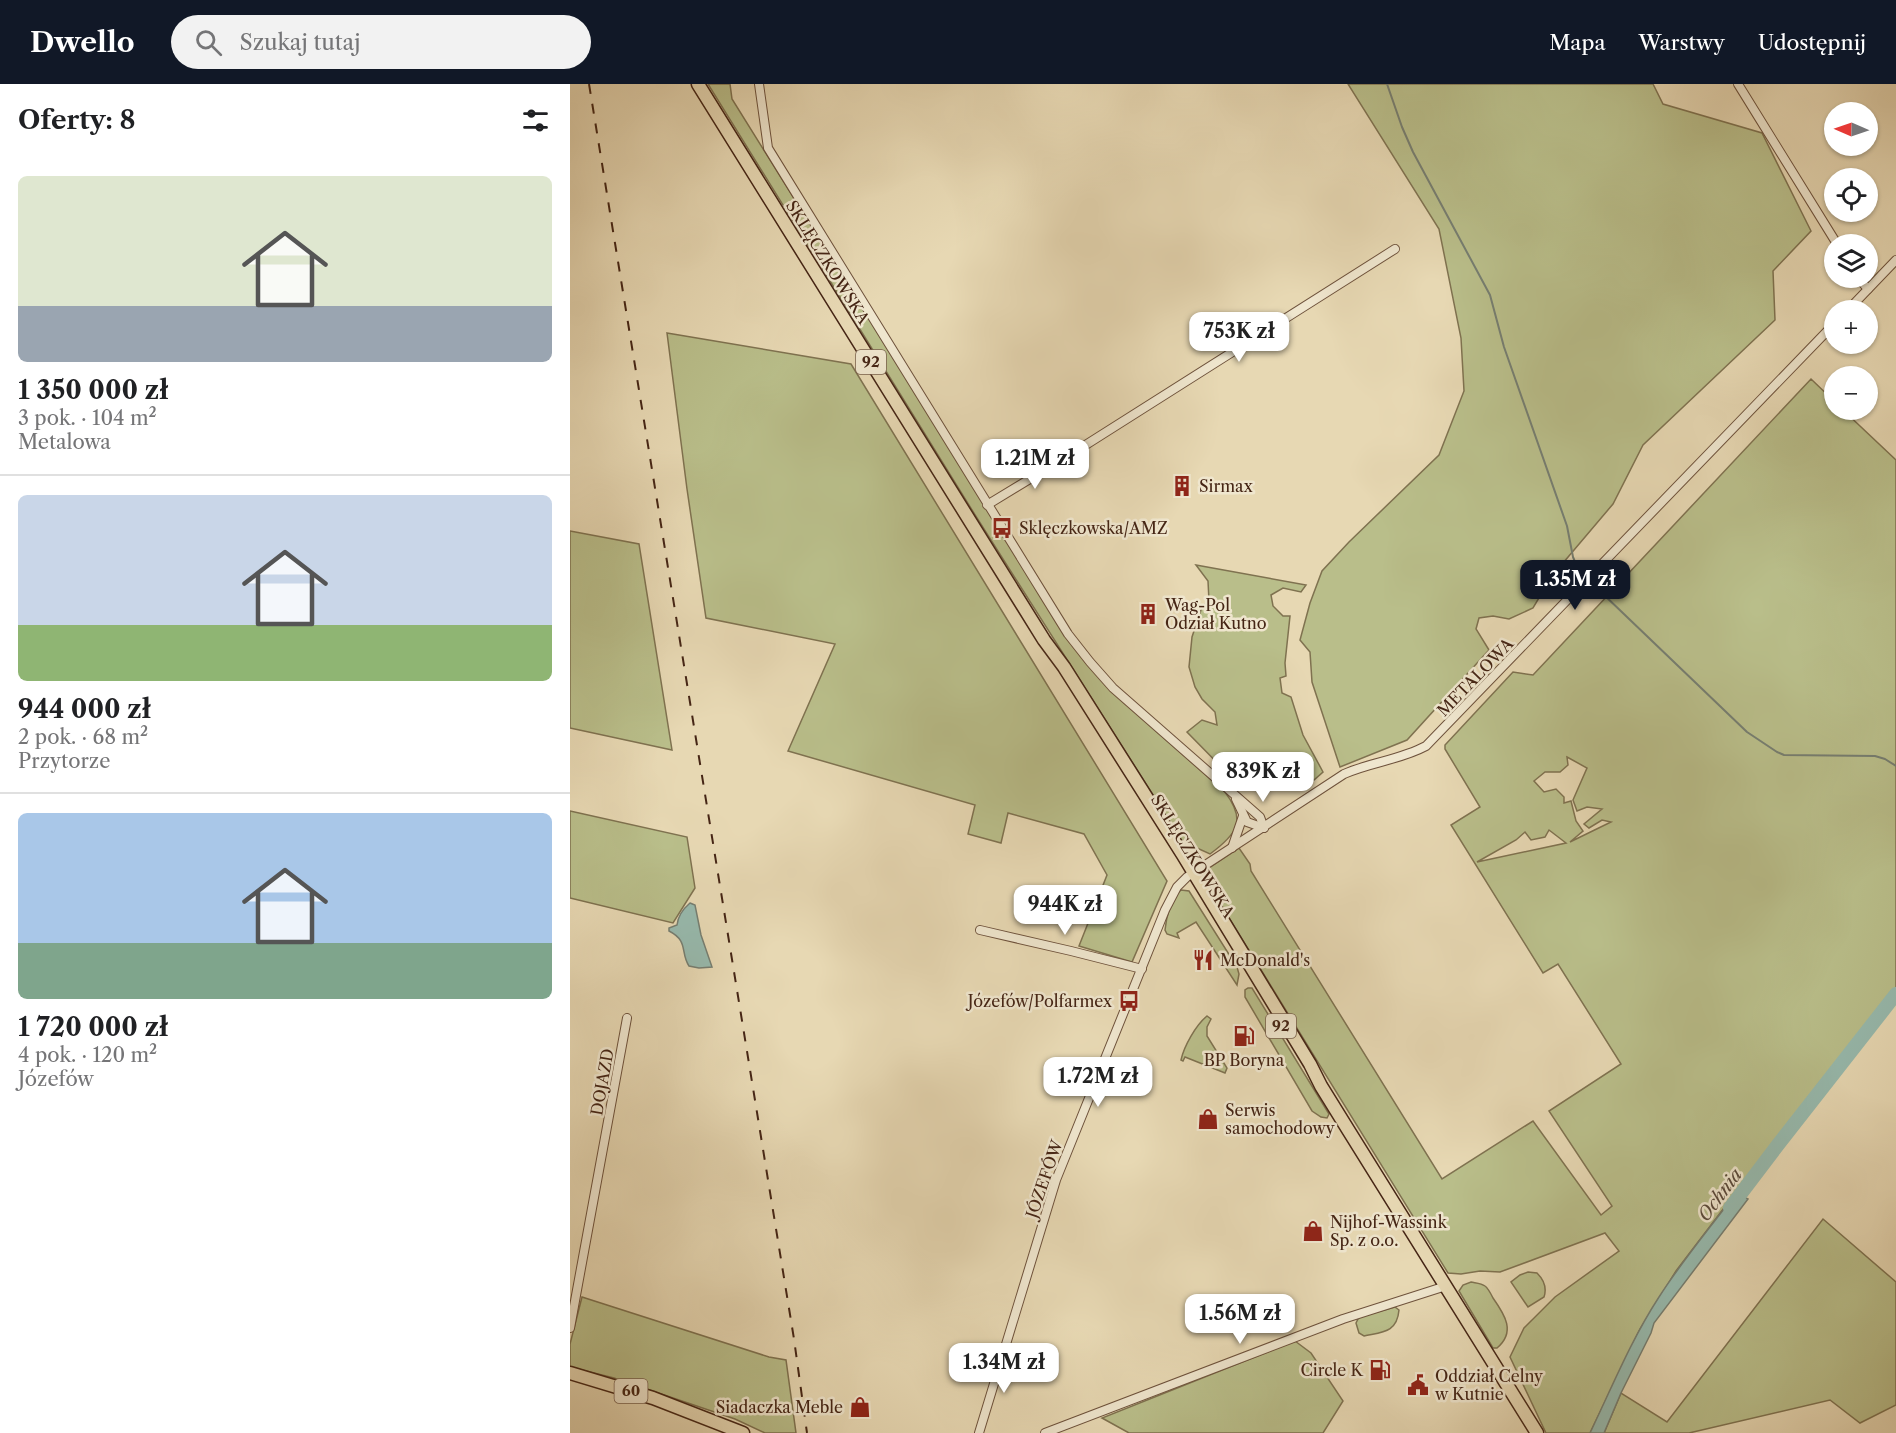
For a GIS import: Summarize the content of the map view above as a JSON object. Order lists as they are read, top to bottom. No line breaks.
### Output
{"streets":{"main road":["SKLĘCZKOWSKA","92","60"],"street":["METALOWA","DOJAZD","JÓZEFÓW"]},"crossings":[["SKLĘCZKOWSKA","METALOWA"],["SKLĘCZKOWSKA","JÓZEFÓW"],["METALOWA","JÓZEFÓW"]],"water":["Ochnia"],"places":{"building":["Sirmax","Wag-Pol Odział Kutno"],"bus stop":["Sklęczkowska/AMZ","Józefów/Polfarmex"],"restaurant":["McDonald's"],"fuel station":["BP Boryna","Circle K"],"shop":["Serwis samochodowy","Nijhof-Wassink Sp. z o.o.","Siadaczka Meble"],"public building":["Oddział Celny w Kutnie"]},"north":"left","page":{"header":"Dwello","search":"Szukaj tutaj","nav":["Mapa","Warstwy","Udostępnij"],"heading":"Oferty: 8","map_buttons":["+","−"],"list":[{"name":"1 350 000 zł","note":"3 pok. · 104 m² · Metalowa"},{"name":"944 000 zł","note":"2 pok. · 68 m² · Przytorze"},{"name":"1 720 000 zł","note":"4 pok. · 120 m² · Józefów"}],"price":["753K zł","1.21M zł","1.35M zł","839K zł","944K zł","1.72M zł","1.56M zł","1.34M zł"]}}
